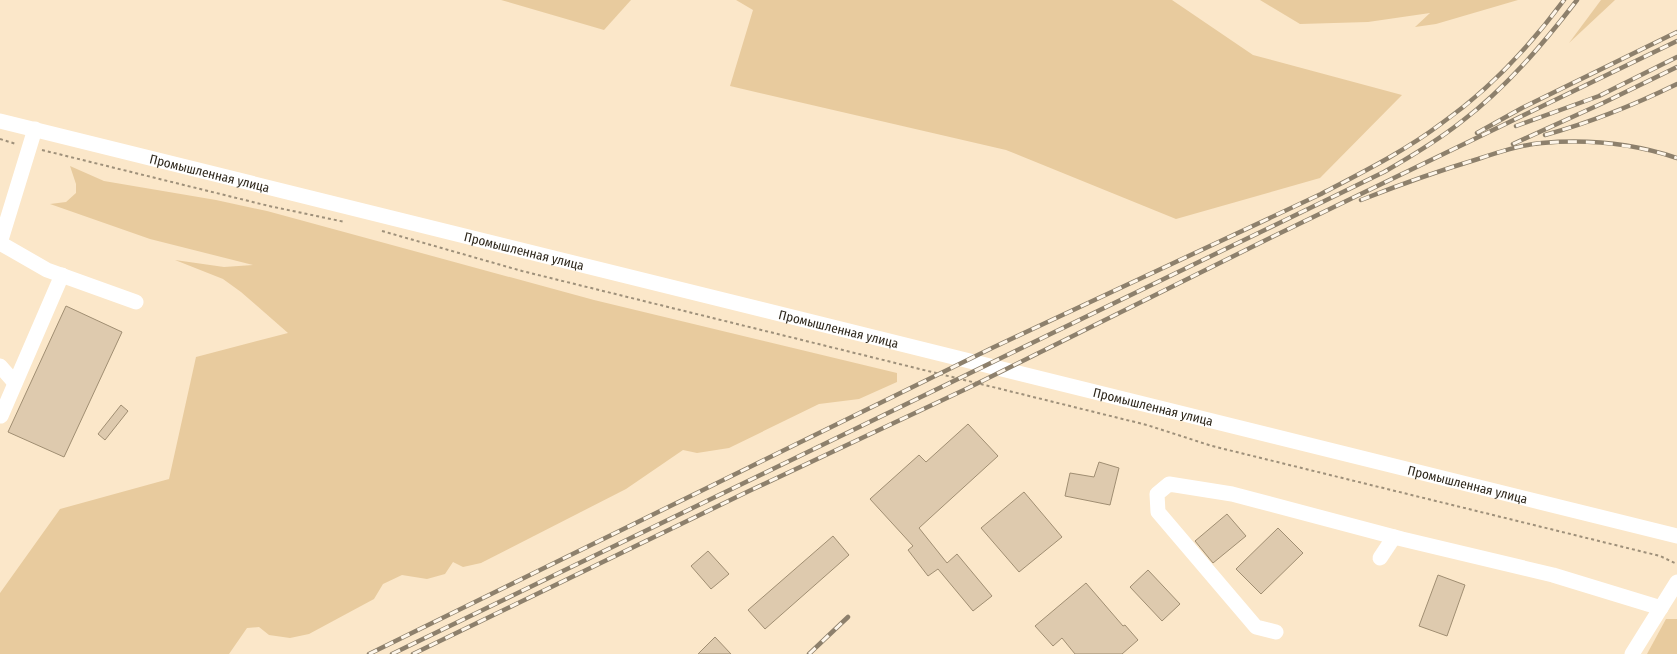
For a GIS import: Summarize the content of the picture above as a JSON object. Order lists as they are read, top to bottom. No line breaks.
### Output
{"streets":{"street":["Промышленная улица"]}}
